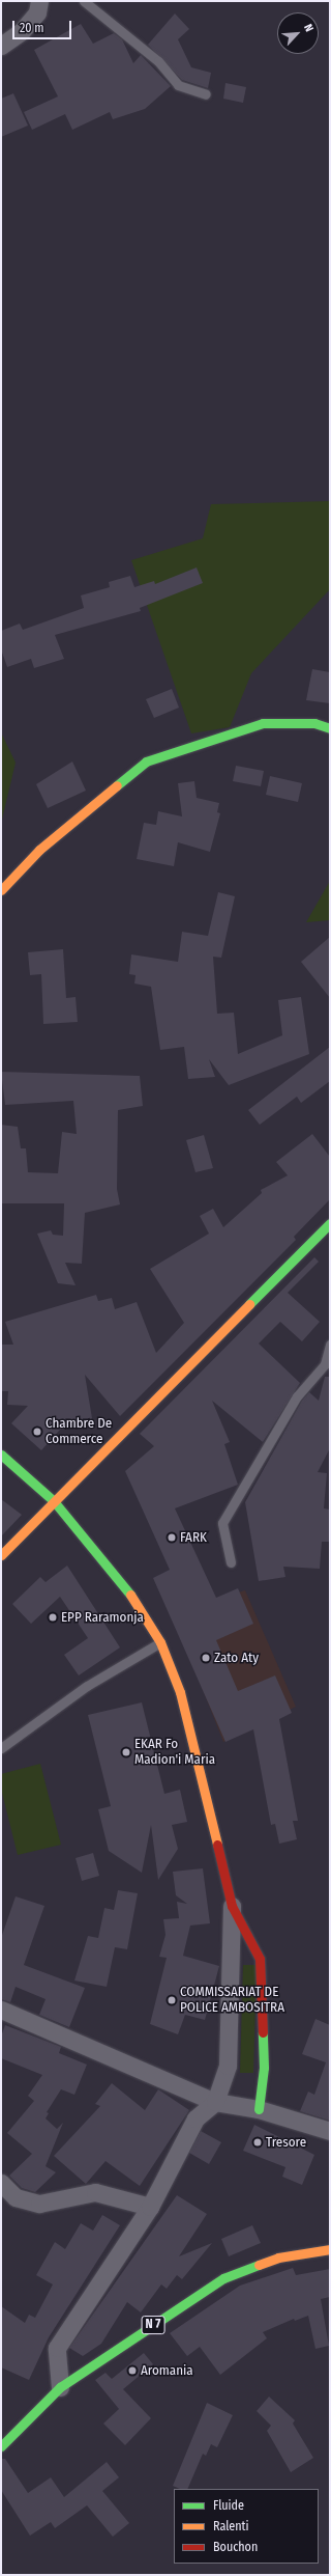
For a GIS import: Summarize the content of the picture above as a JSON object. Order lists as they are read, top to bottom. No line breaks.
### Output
{"streets":{"street":["N 7"]},"places":["Chambre De Commerce","FARK","EPP Raramonja","Zato Aty","EKAR Fo Madion'i Maria","COMMISSARIAT DE POLICE AMBOSITRA","Tresore","Aromania"],"legend":["Fluide","Ralenti","Bouchon"],"scale_bar":"20 m","north":"top right"}
